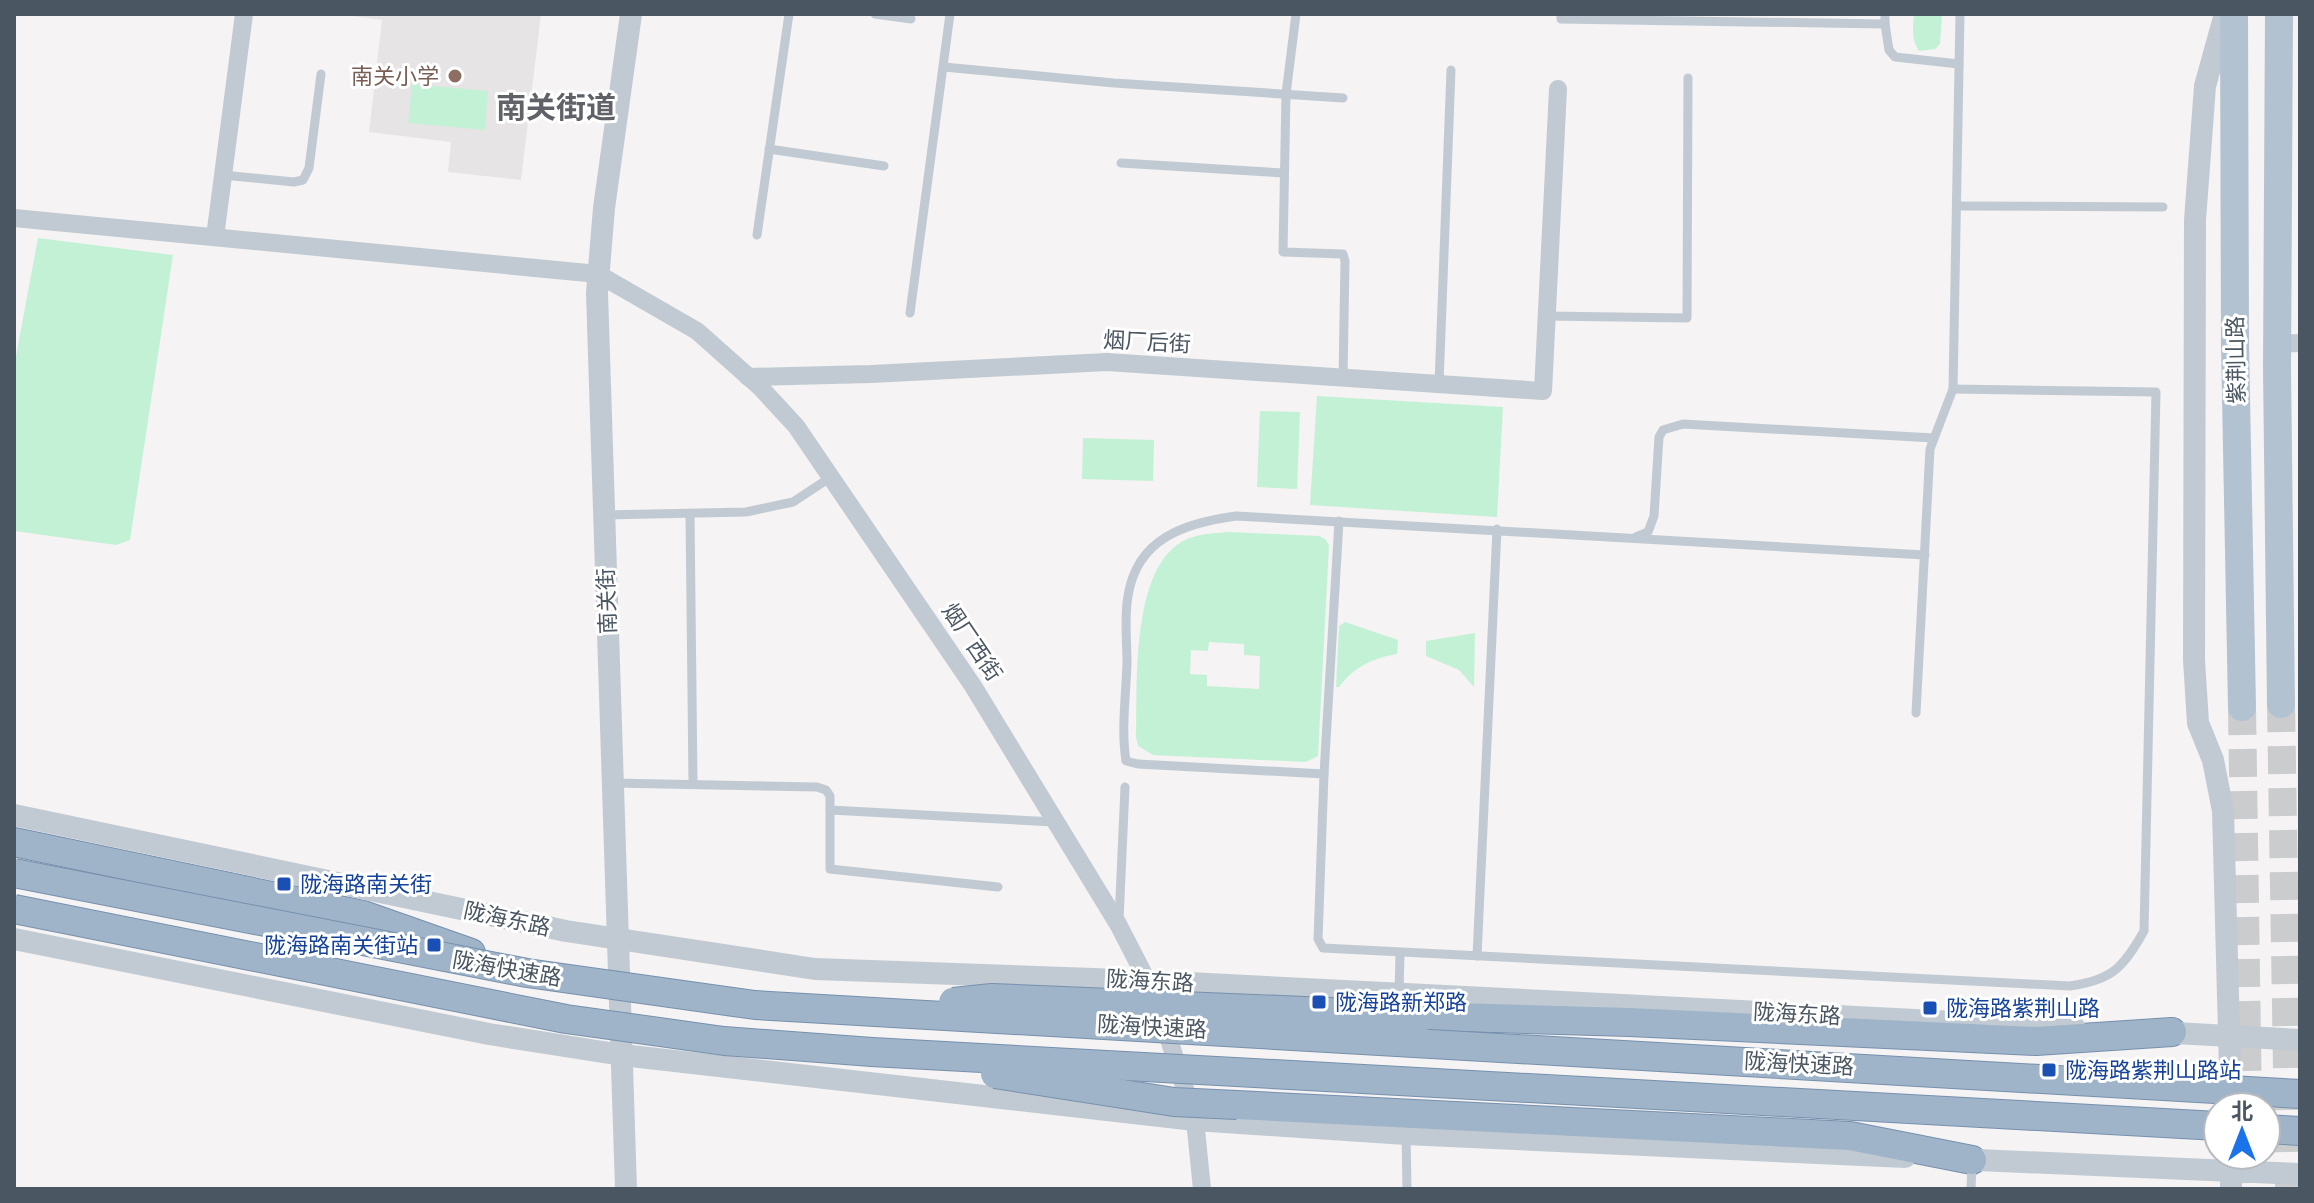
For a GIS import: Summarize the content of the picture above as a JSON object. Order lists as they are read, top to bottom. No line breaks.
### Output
{"streets":{"highway":["陇海快速路"],"main road":["紫荆山路"],"street":["烟厂后街","南关街","烟厂西街","陇海东路"]},"crossings":[["烟厂后街","烟厂西街"],["南关街","烟厂西街"],["南关街","陇海东路"],["烟厂西街","陇海东路"]],"districts":["南关街道"],"places":{"other":["南关小学"],"transit":["陇海路南关街","陇海路南关街站","陇海路新郑路","陇海路紫荆山路","陇海路紫荆山路站"]},"north":"top"}
